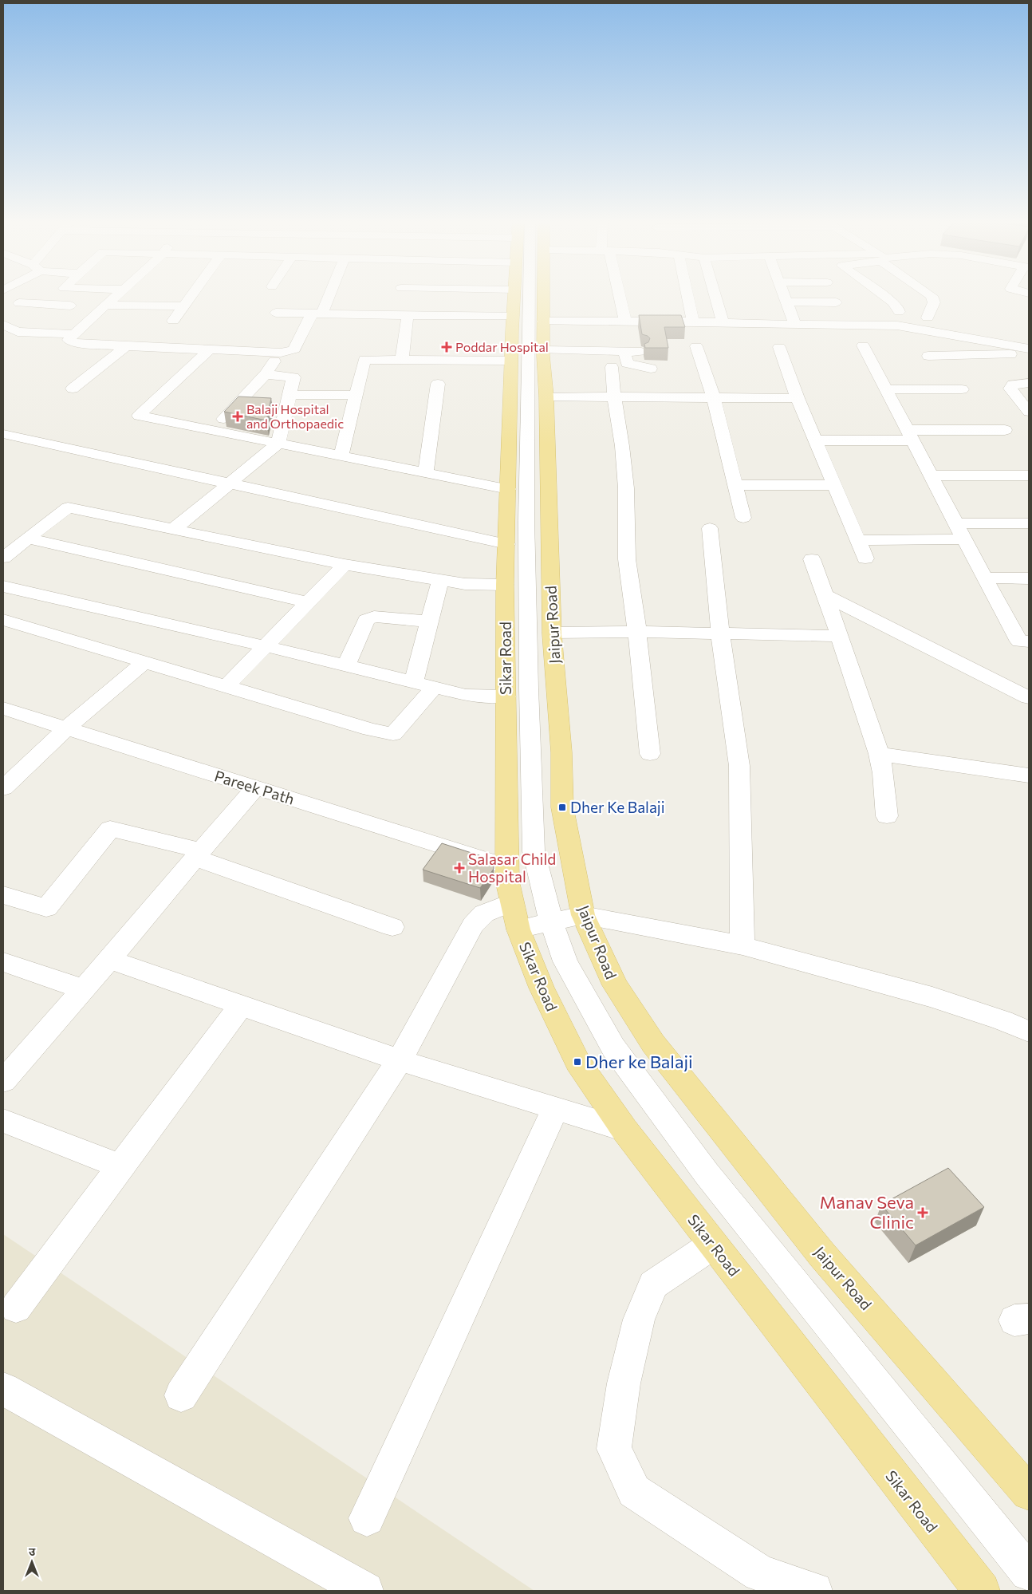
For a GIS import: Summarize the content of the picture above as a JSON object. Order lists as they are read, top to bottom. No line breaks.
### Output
{"streets":{"main road":["Jaipur Road","Sikar Road"],"street":["Pareek Path"]},"crossings":[["Sikar Road","Pareek Path"]],"places":{"health":["Poddar Hospital","Balaji Hospital and Orthopaedic","Salasar Child Hospital","Manav Seva Clinic"],"transit":["Dher Ke Balaji","Dher ke Balaji"]},"north":"top"}
